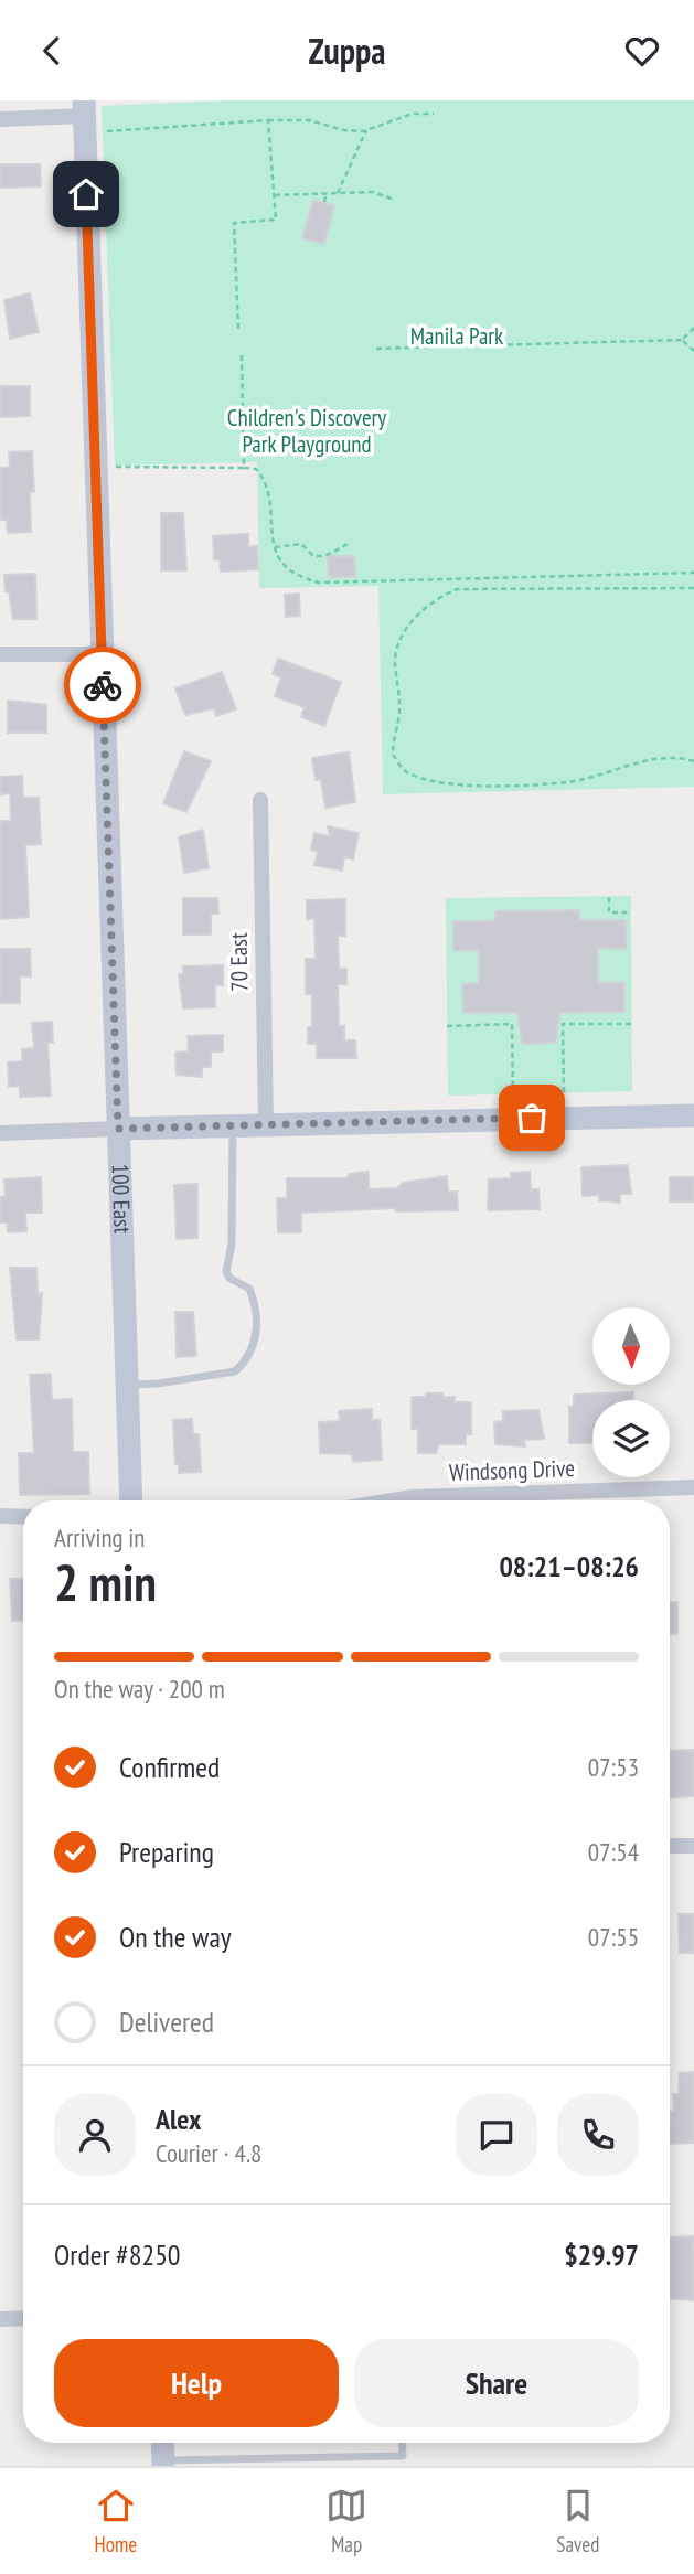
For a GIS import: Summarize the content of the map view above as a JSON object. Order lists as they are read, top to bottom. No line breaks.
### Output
{"streets":{"main road":["100 East"],"street":["70 East","Windsong Drive"]},"parks":["Manila Park","Children's Discovery Park Playground"],"north":"bottom","page":{"header":"Zuppa","heading":["2 min","Arriving in","08:21–08:26"],"panel":["Alex","Courier · 4.8","Order #8250","$29.97"],"bar":"On the way · 200 m","list":[["Confirmed","07:53"],["Preparing","07:54"],["On the way","07:55"],"Delivered"],"buttons":["Help","Share"],"tabs":["Home","Map","Saved"]}}
